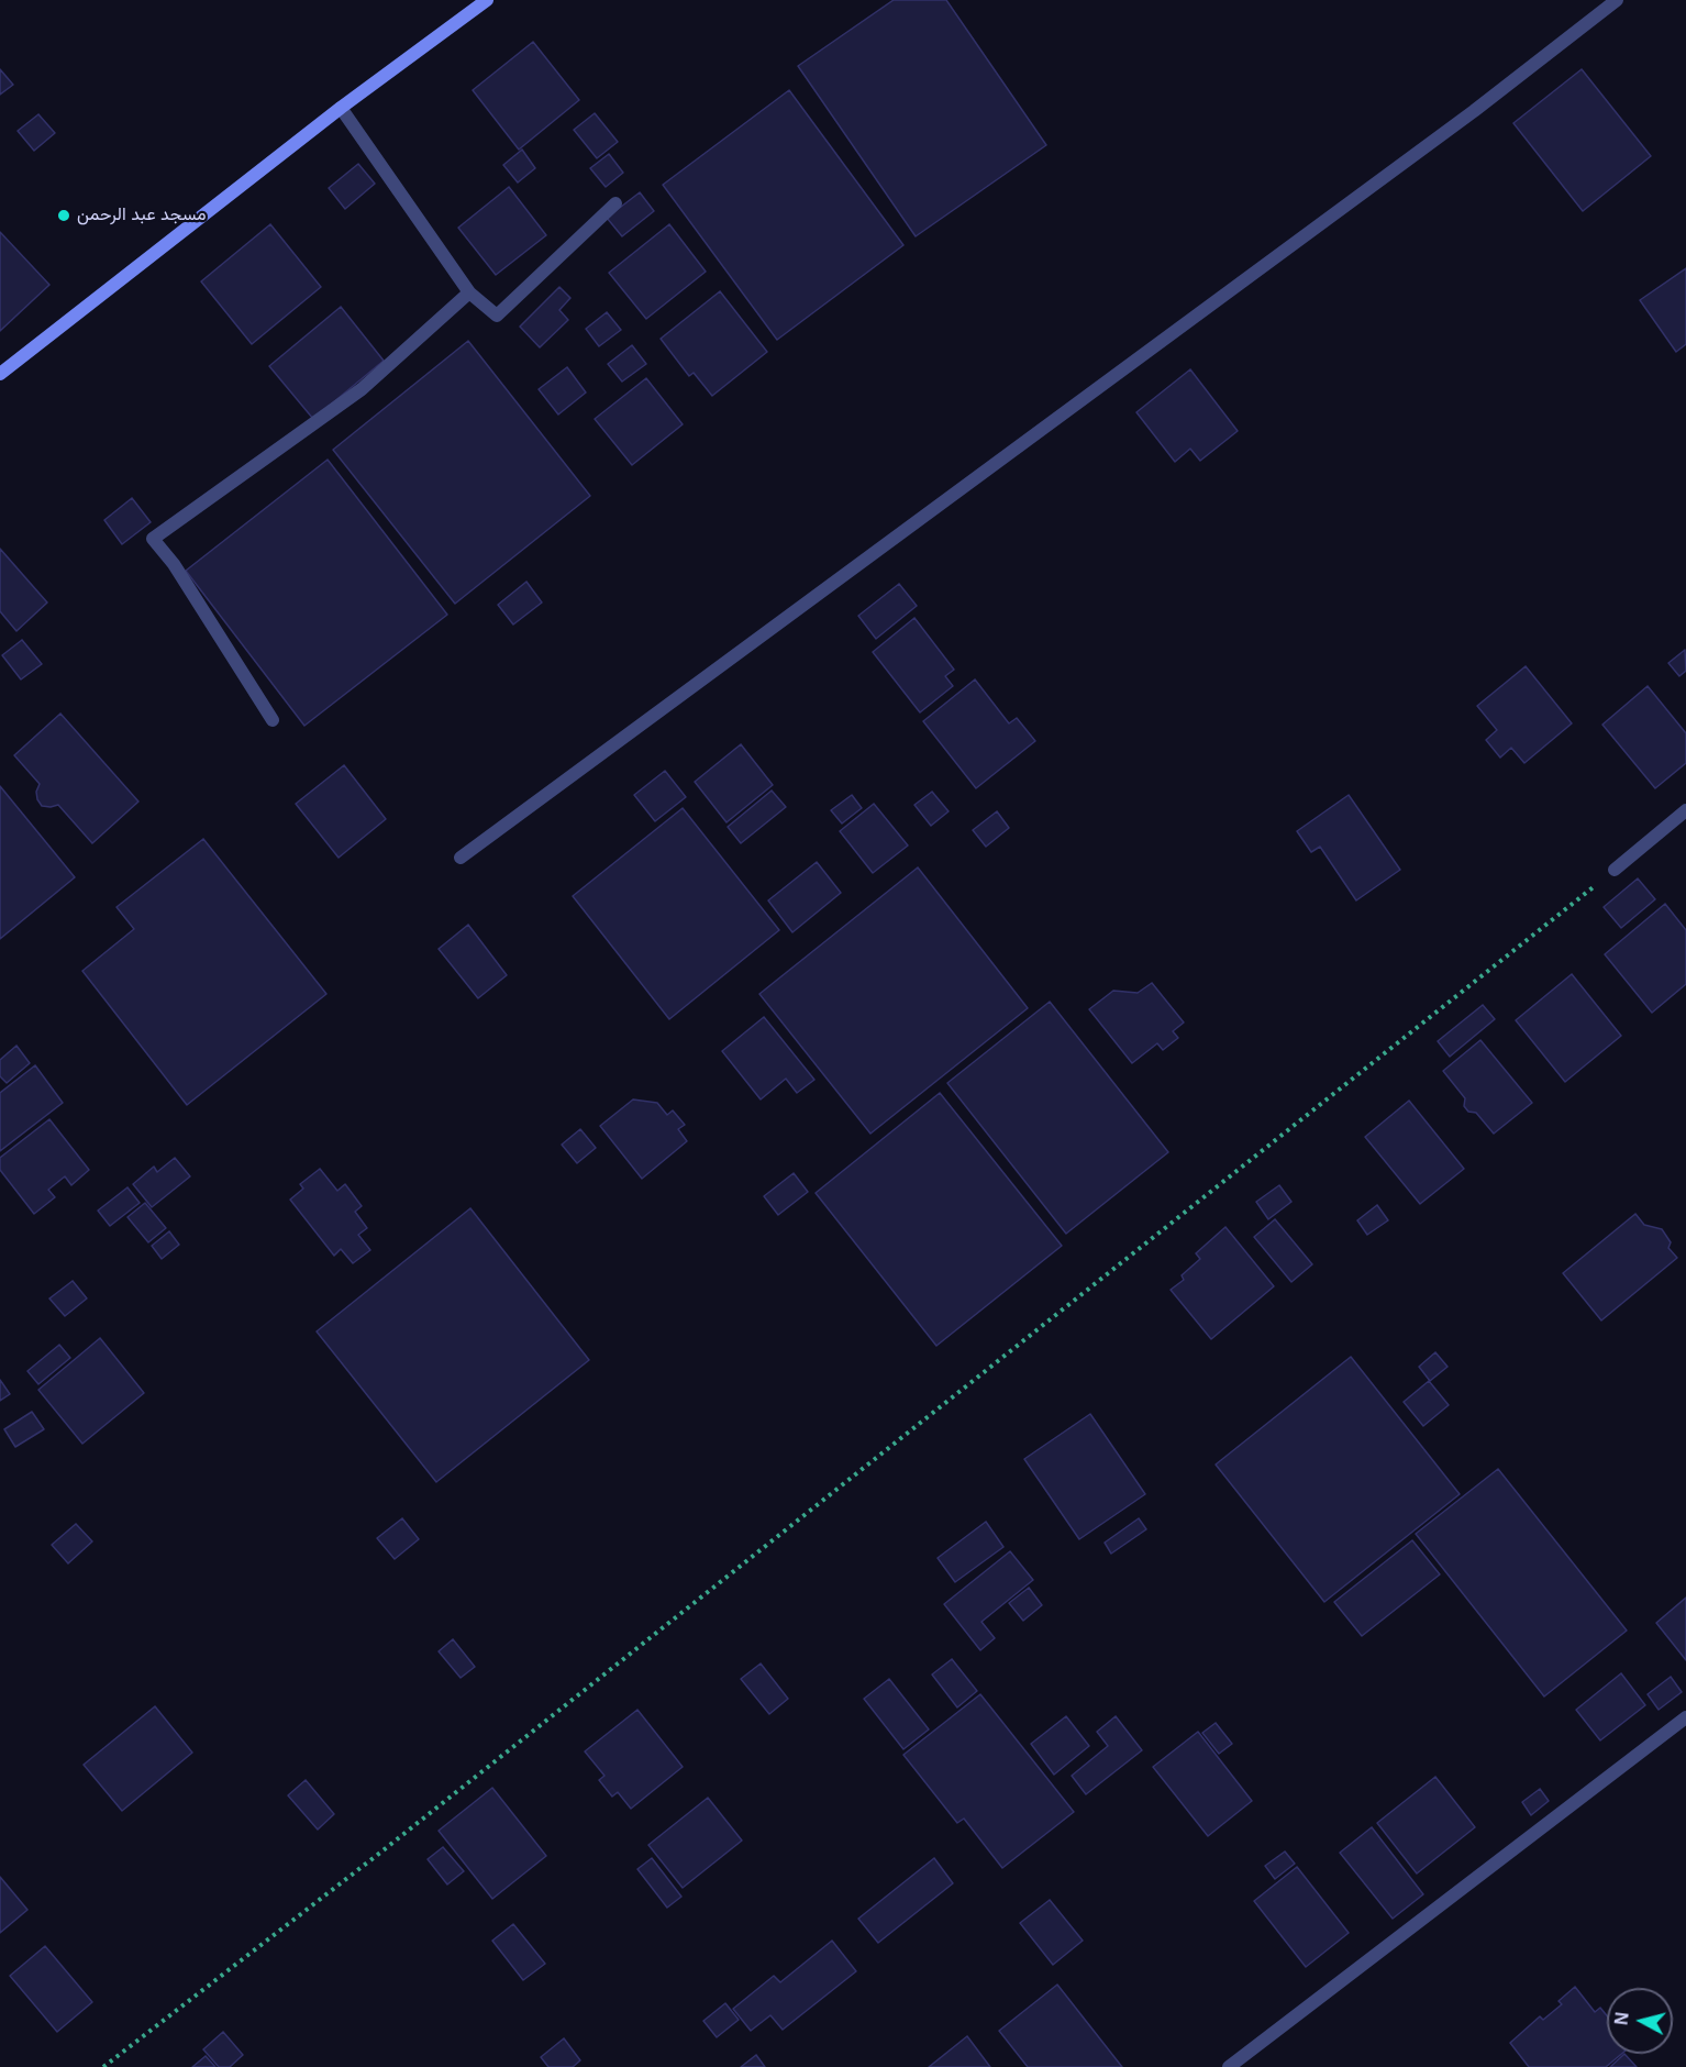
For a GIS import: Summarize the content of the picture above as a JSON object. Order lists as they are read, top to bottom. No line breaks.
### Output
{"places":["مسجد عبد الرحمن"],"north":"left"}
